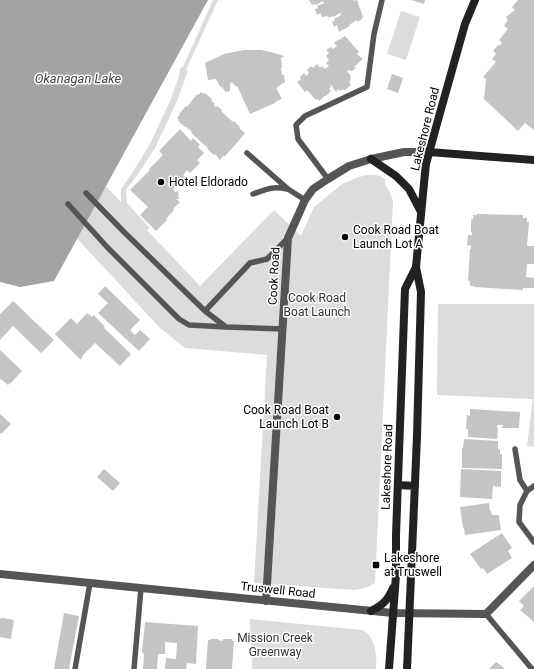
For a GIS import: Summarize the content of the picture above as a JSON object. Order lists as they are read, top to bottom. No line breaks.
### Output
{"streets":{"main road":["Lakeshore Road","Cook Road"],"street":["Truswell Road"]},"crossings":[["Lakeshore Road","Cook Road"],["Lakeshore Road","Truswell Road"],["Cook Road","Truswell Road"]],"water":["Okanagan Lake"],"parks":["Cook Road Boat Launch","Mission Creek Greenway"],"places":{"other":["Hotel Eldorado","Cook Road Boat Launch Lot A","Cook Road Boat Launch Lot B"],"transit":["Lakeshore at Truswell"]}}
